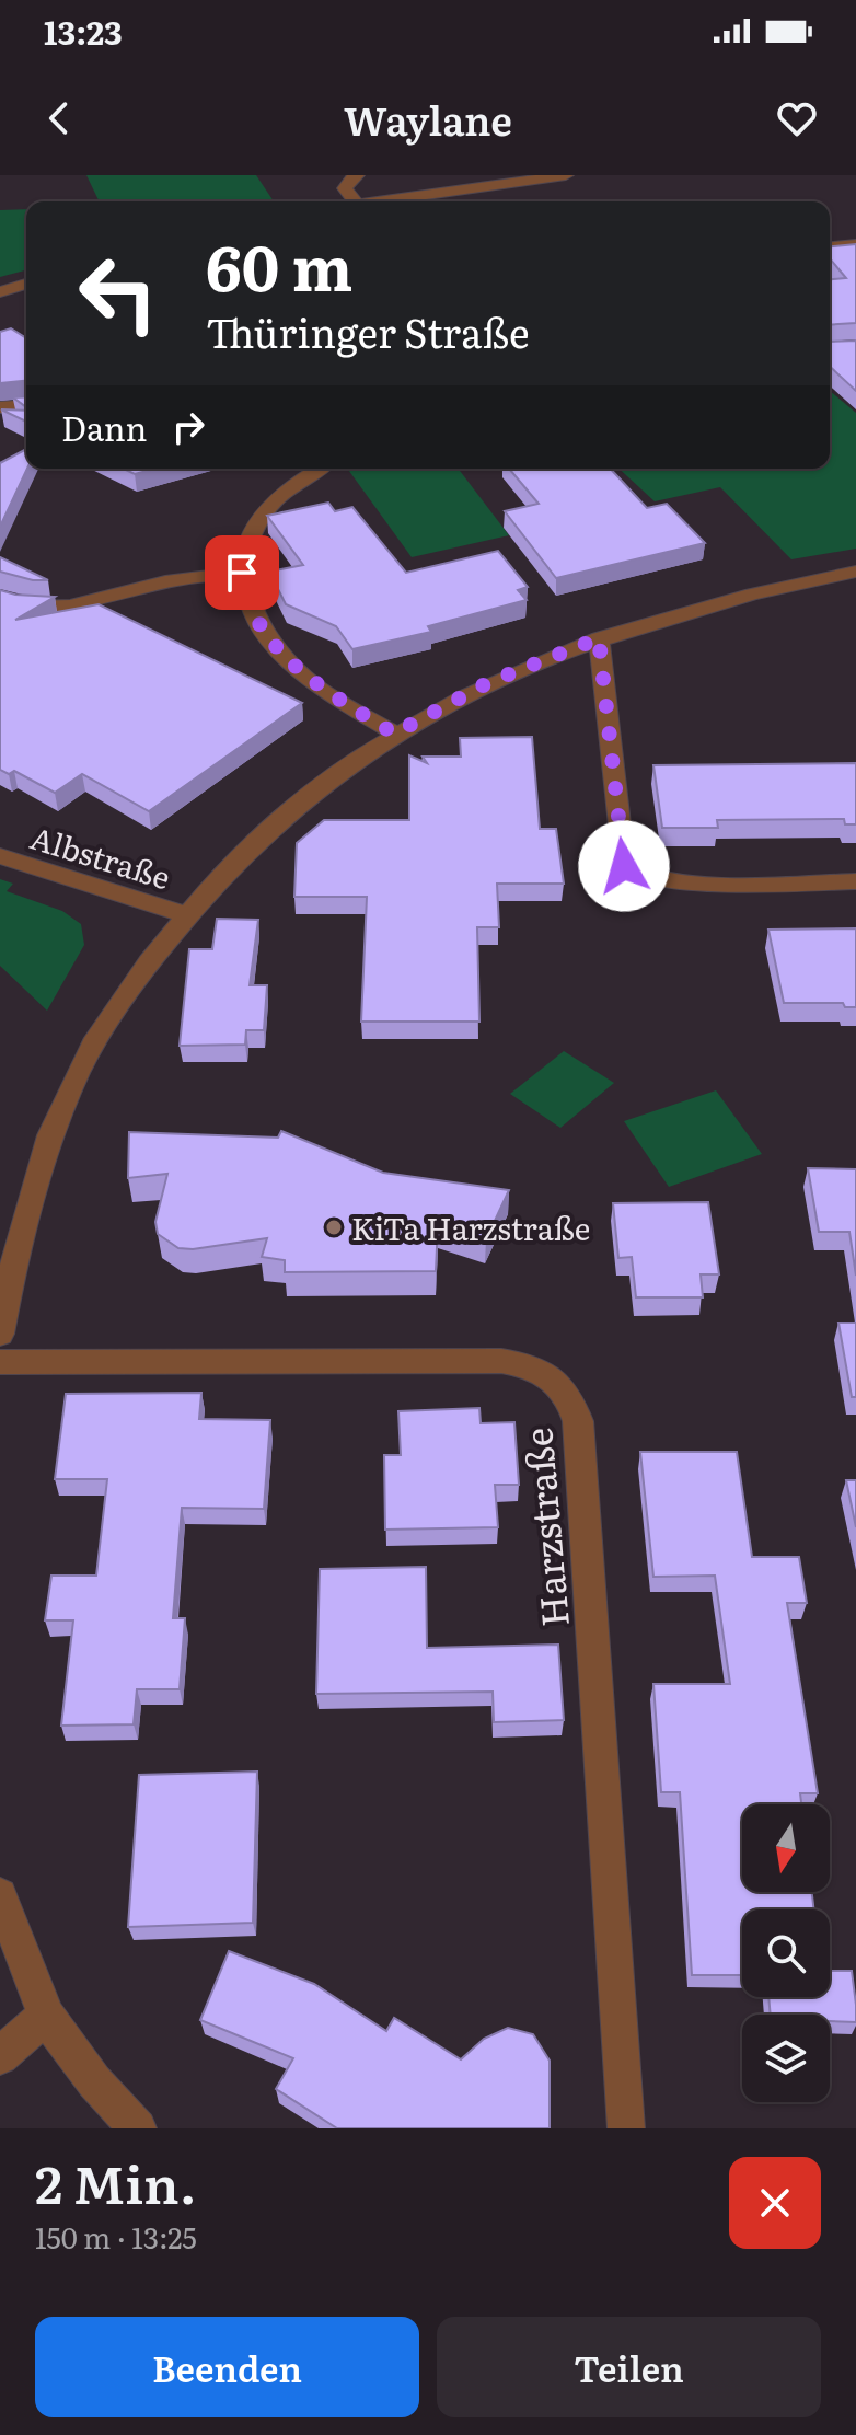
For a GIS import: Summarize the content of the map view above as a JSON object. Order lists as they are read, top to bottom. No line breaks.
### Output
{"streets":{"street":["Albstraße","Harzstraße"]},"places":["KiTa Harzstraße"],"north":"bottom","page":{"status":"13:23","header":"Waylane","turn":["60 m","Thüringer Straße"],"then":"Dann","heading":["2 Min.","150 m · 13:25"],"buttons":["Beenden","Teilen"]}}
